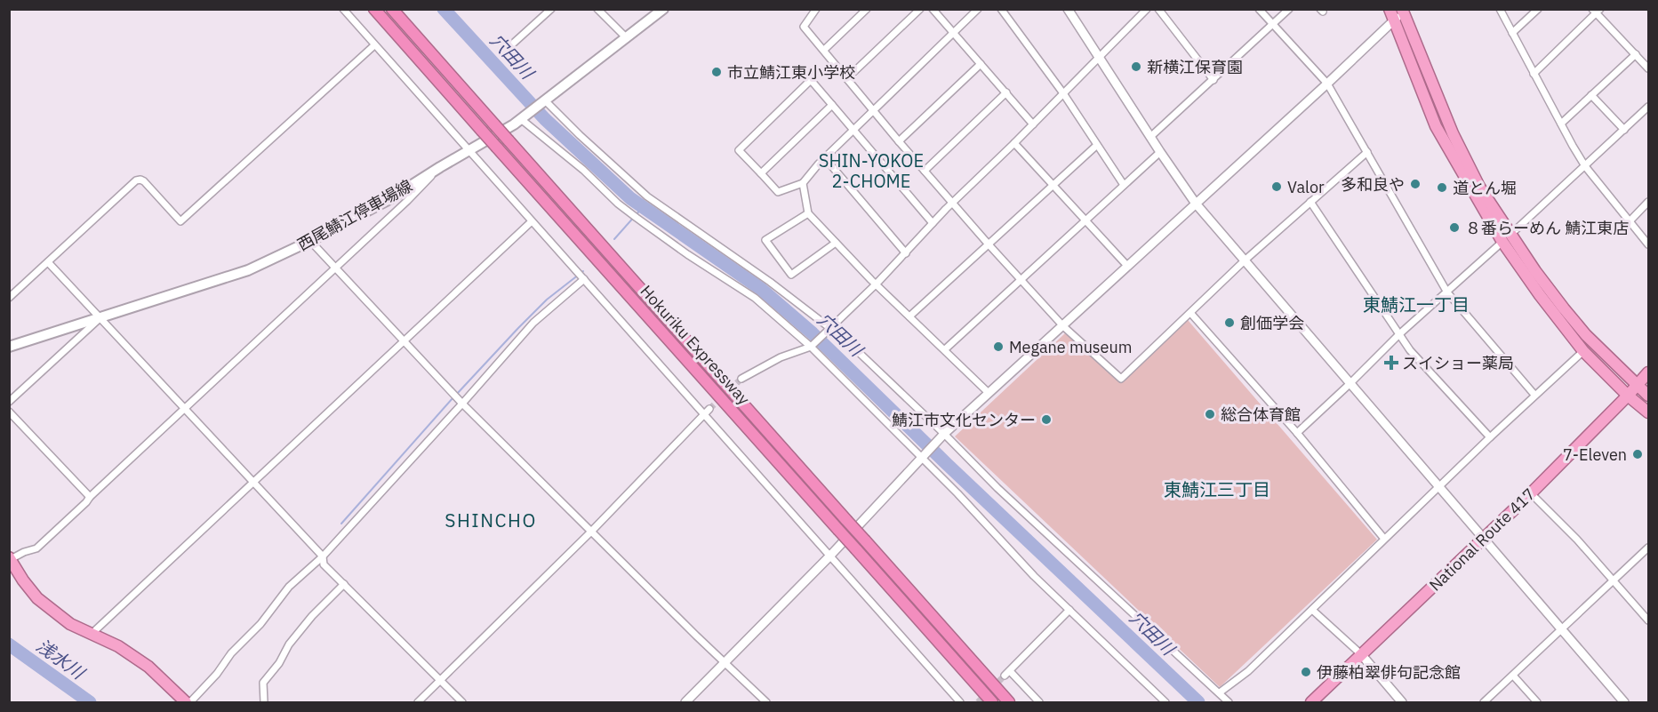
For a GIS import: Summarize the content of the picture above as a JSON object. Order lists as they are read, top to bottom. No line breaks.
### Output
{"streets":{"highway":["Hokuriku Expressway","National Route 417"],"main road":["西尾鯖江停車場線"]},"districts":["SHIN-YOKOE 2-CHOME","東鯖江一丁目","東鯖江三丁目","SHINCHO"],"water":["穴田川","浅水川"],"places":{"other":["新横江保育園","市立鯖江東小学校","多和良や","Valor","道とん堀","８番らーめん 鯖江東店","創価学会","Megane museum","総合体育館","鯖江市文化センター","7-Eleven","伊藤柏翠俳句記念館"],"health":["スイショー薬局"]}}
